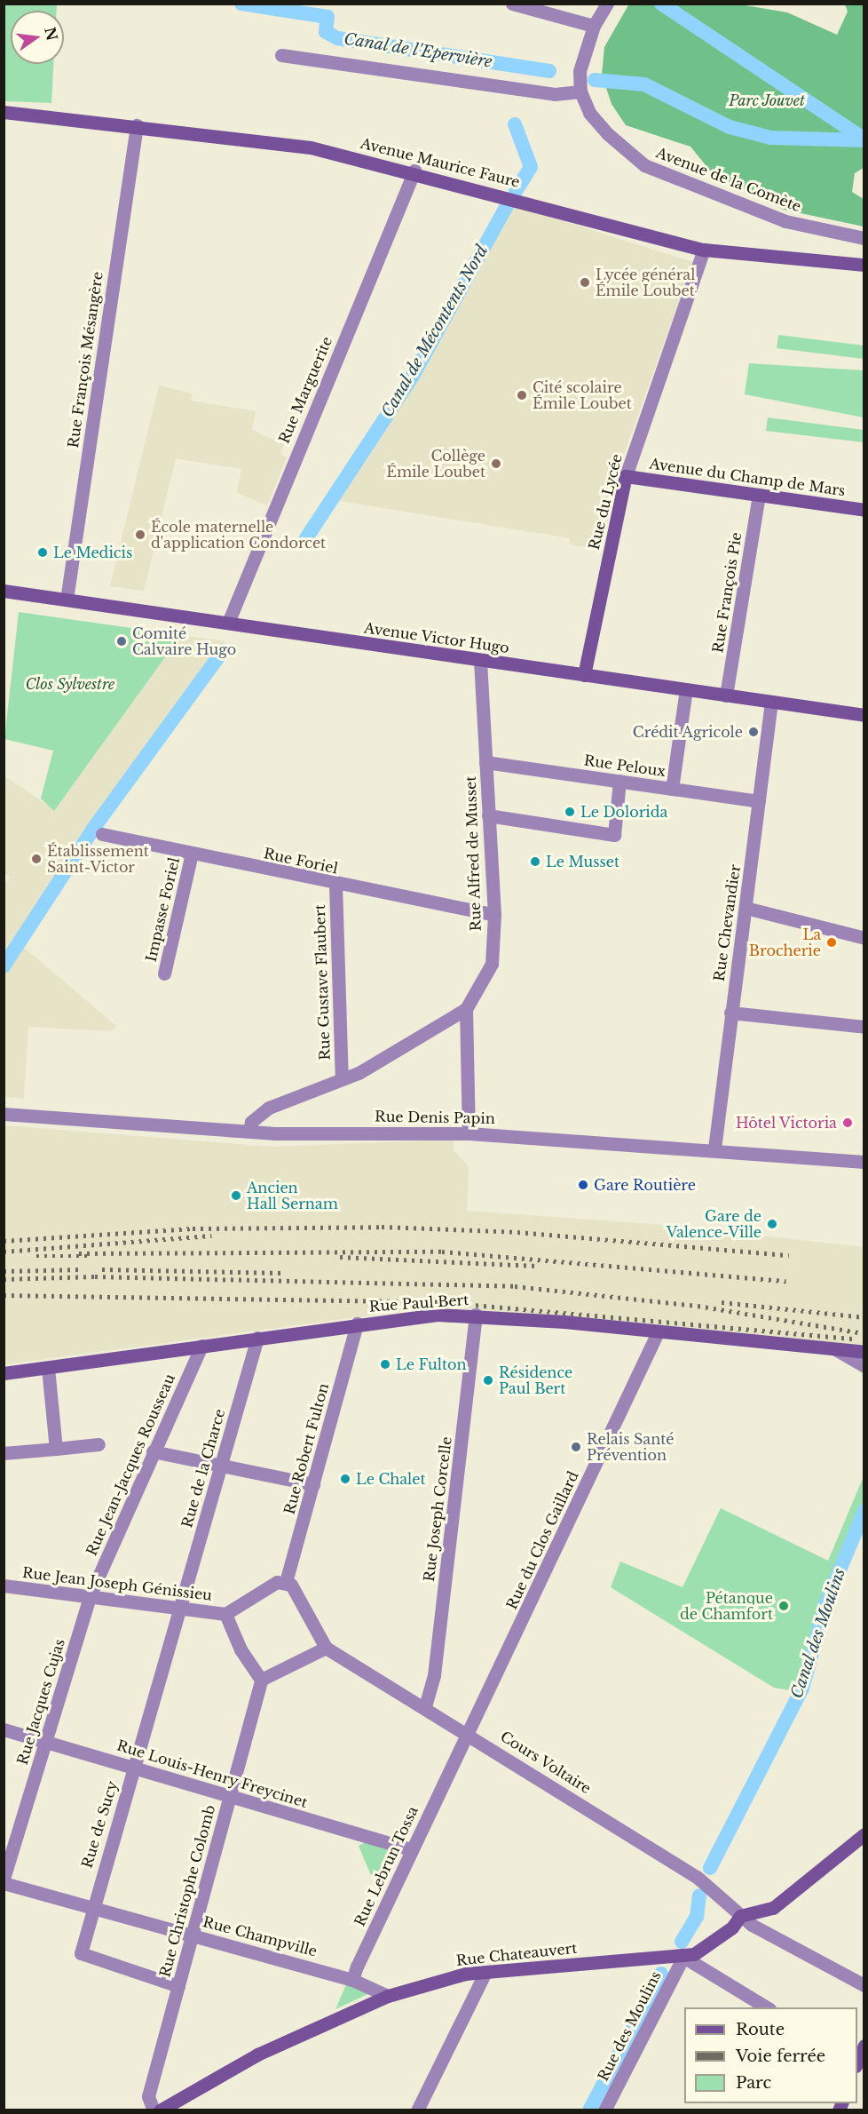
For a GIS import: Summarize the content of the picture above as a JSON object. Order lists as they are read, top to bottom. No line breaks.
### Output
{"streets":{"street":["Avenue Maurice Faure","Avenue de la Comète","Rue François Mésangère","Rue Marguerite","Avenue du Champ de Mars","Rue du Lycée","Rue François Pie","Avenue Victor Hugo","Rue Peloux","Rue Alfred de Musset","Rue Foriel","Impasse Foriel","Rue Chevandier","Rue Gustave Flaubert","Rue Denis Papin","Rue Paul Bert","Rue Robert Fulton","Rue Jean-Jacques Rousseau","Rue de la Charce","Rue Joseph Corcelle","Rue du Clos Gaillard","Rue Jean Joseph Génissieu","Rue Jacques Cujas","Cours Voltaire","Rue Louis-Henry Freycinet","Rue de Sucy","Rue Lebrun Tossa","Rue Christophe Colomb","Rue Champville","Rue Chateauvert","Rue des Moulins"]},"crossings":[["Avenue Maurice Faure","Rue François Mésangère"],["Avenue Maurice Faure","Rue Marguerite"],["Avenue Maurice Faure","Rue du Lycée"],["Rue François Mésangère","Avenue Victor Hugo"],["Rue Marguerite","Avenue Victor Hugo"],["Avenue du Champ de Mars","Rue du Lycée"],["Avenue du Champ de Mars","Rue François Pie"],["Rue du Lycée","Avenue Victor Hugo"],["Rue François Pie","Avenue Victor Hugo"],["Avenue Victor Hugo","Rue Alfred de Musset"],["Avenue Victor Hugo","Rue Chevandier"],["Rue Peloux","Rue Alfred de Musset"],["Rue Peloux","Rue Chevandier"],["Rue Alfred de Musset","Rue Foriel"],["Rue Foriel","Impasse Foriel"],["Rue Foriel","Rue Gustave Flaubert"],["Rue Chevandier","Rue Denis Papin"],["Rue Paul Bert","Rue Robert Fulton"],["Rue Paul Bert","Rue Jean-Jacques Rousseau"],["Rue Paul Bert","Rue de la Charce"],["Rue Paul Bert","Rue Joseph Corcelle"],["Rue Paul Bert","Rue du Clos Gaillard"],["Rue Jean-Jacques Rousseau","Rue Jean Joseph Génissieu"],["Rue Jean-Jacques Rousseau","Rue Jacques Cujas"],["Rue de la Charce","Rue Jean Joseph Génissieu"],["Rue de la Charce","Rue de Sucy"],["Rue Joseph Corcelle","Cours Voltaire"],["Rue du Clos Gaillard","Cours Voltaire"],["Rue du Clos Gaillard","Rue Lebrun Tossa"],["Rue Jean Joseph Génissieu","Rue Jacques Cujas"],["Rue Jean Joseph Génissieu","Rue de Sucy"],["Rue Jacques Cujas","Rue Louis-Henry Freycinet"],["Rue Jacques Cujas","Rue Champville"],["Cours Voltaire","Rue Lebrun Tossa"],["Cours Voltaire","Rue Chateauvert"],["Rue Louis-Henry Freycinet","Rue de Sucy"],["Rue Louis-Henry Freycinet","Rue Lebrun Tossa"],["Rue Louis-Henry Freycinet","Rue Christophe Colomb"],["Rue de Sucy","Rue Christophe Colomb"],["Rue de Sucy","Rue Champville"],["Rue Lebrun Tossa","Rue Champville"],["Rue Christophe Colomb","Rue Champville"],["Rue Chateauvert","Rue des Moulins"]],"water":["Canal de l'Epervière","Canal de Mécontents Nord","Canal des Moulins"],"parks":["Parc Jouvet","Clos Sylvestre"],"places":["Lycée général Émile Loubet","Cité scolaire Émile Loubet","Collège Émile Loubet","École maternelle d'application Condorcet","Le Medicis","Comité Calvaire Hugo","Crédit Agricole","Le Dolorida","Établissement Saint-Victor","Le Musset","La Brocherie","Hôtel Victoria","Gare Routière","Ancien Hall Sernam","Gare de Valence-Ville","Le Fulton","Résidence Paul Bert","Relais Santé Prévention","Le Chalet","Pétanque de Chamfort"],"legend":["Route","Voie ferrée","Parc"],"north":"right"}
